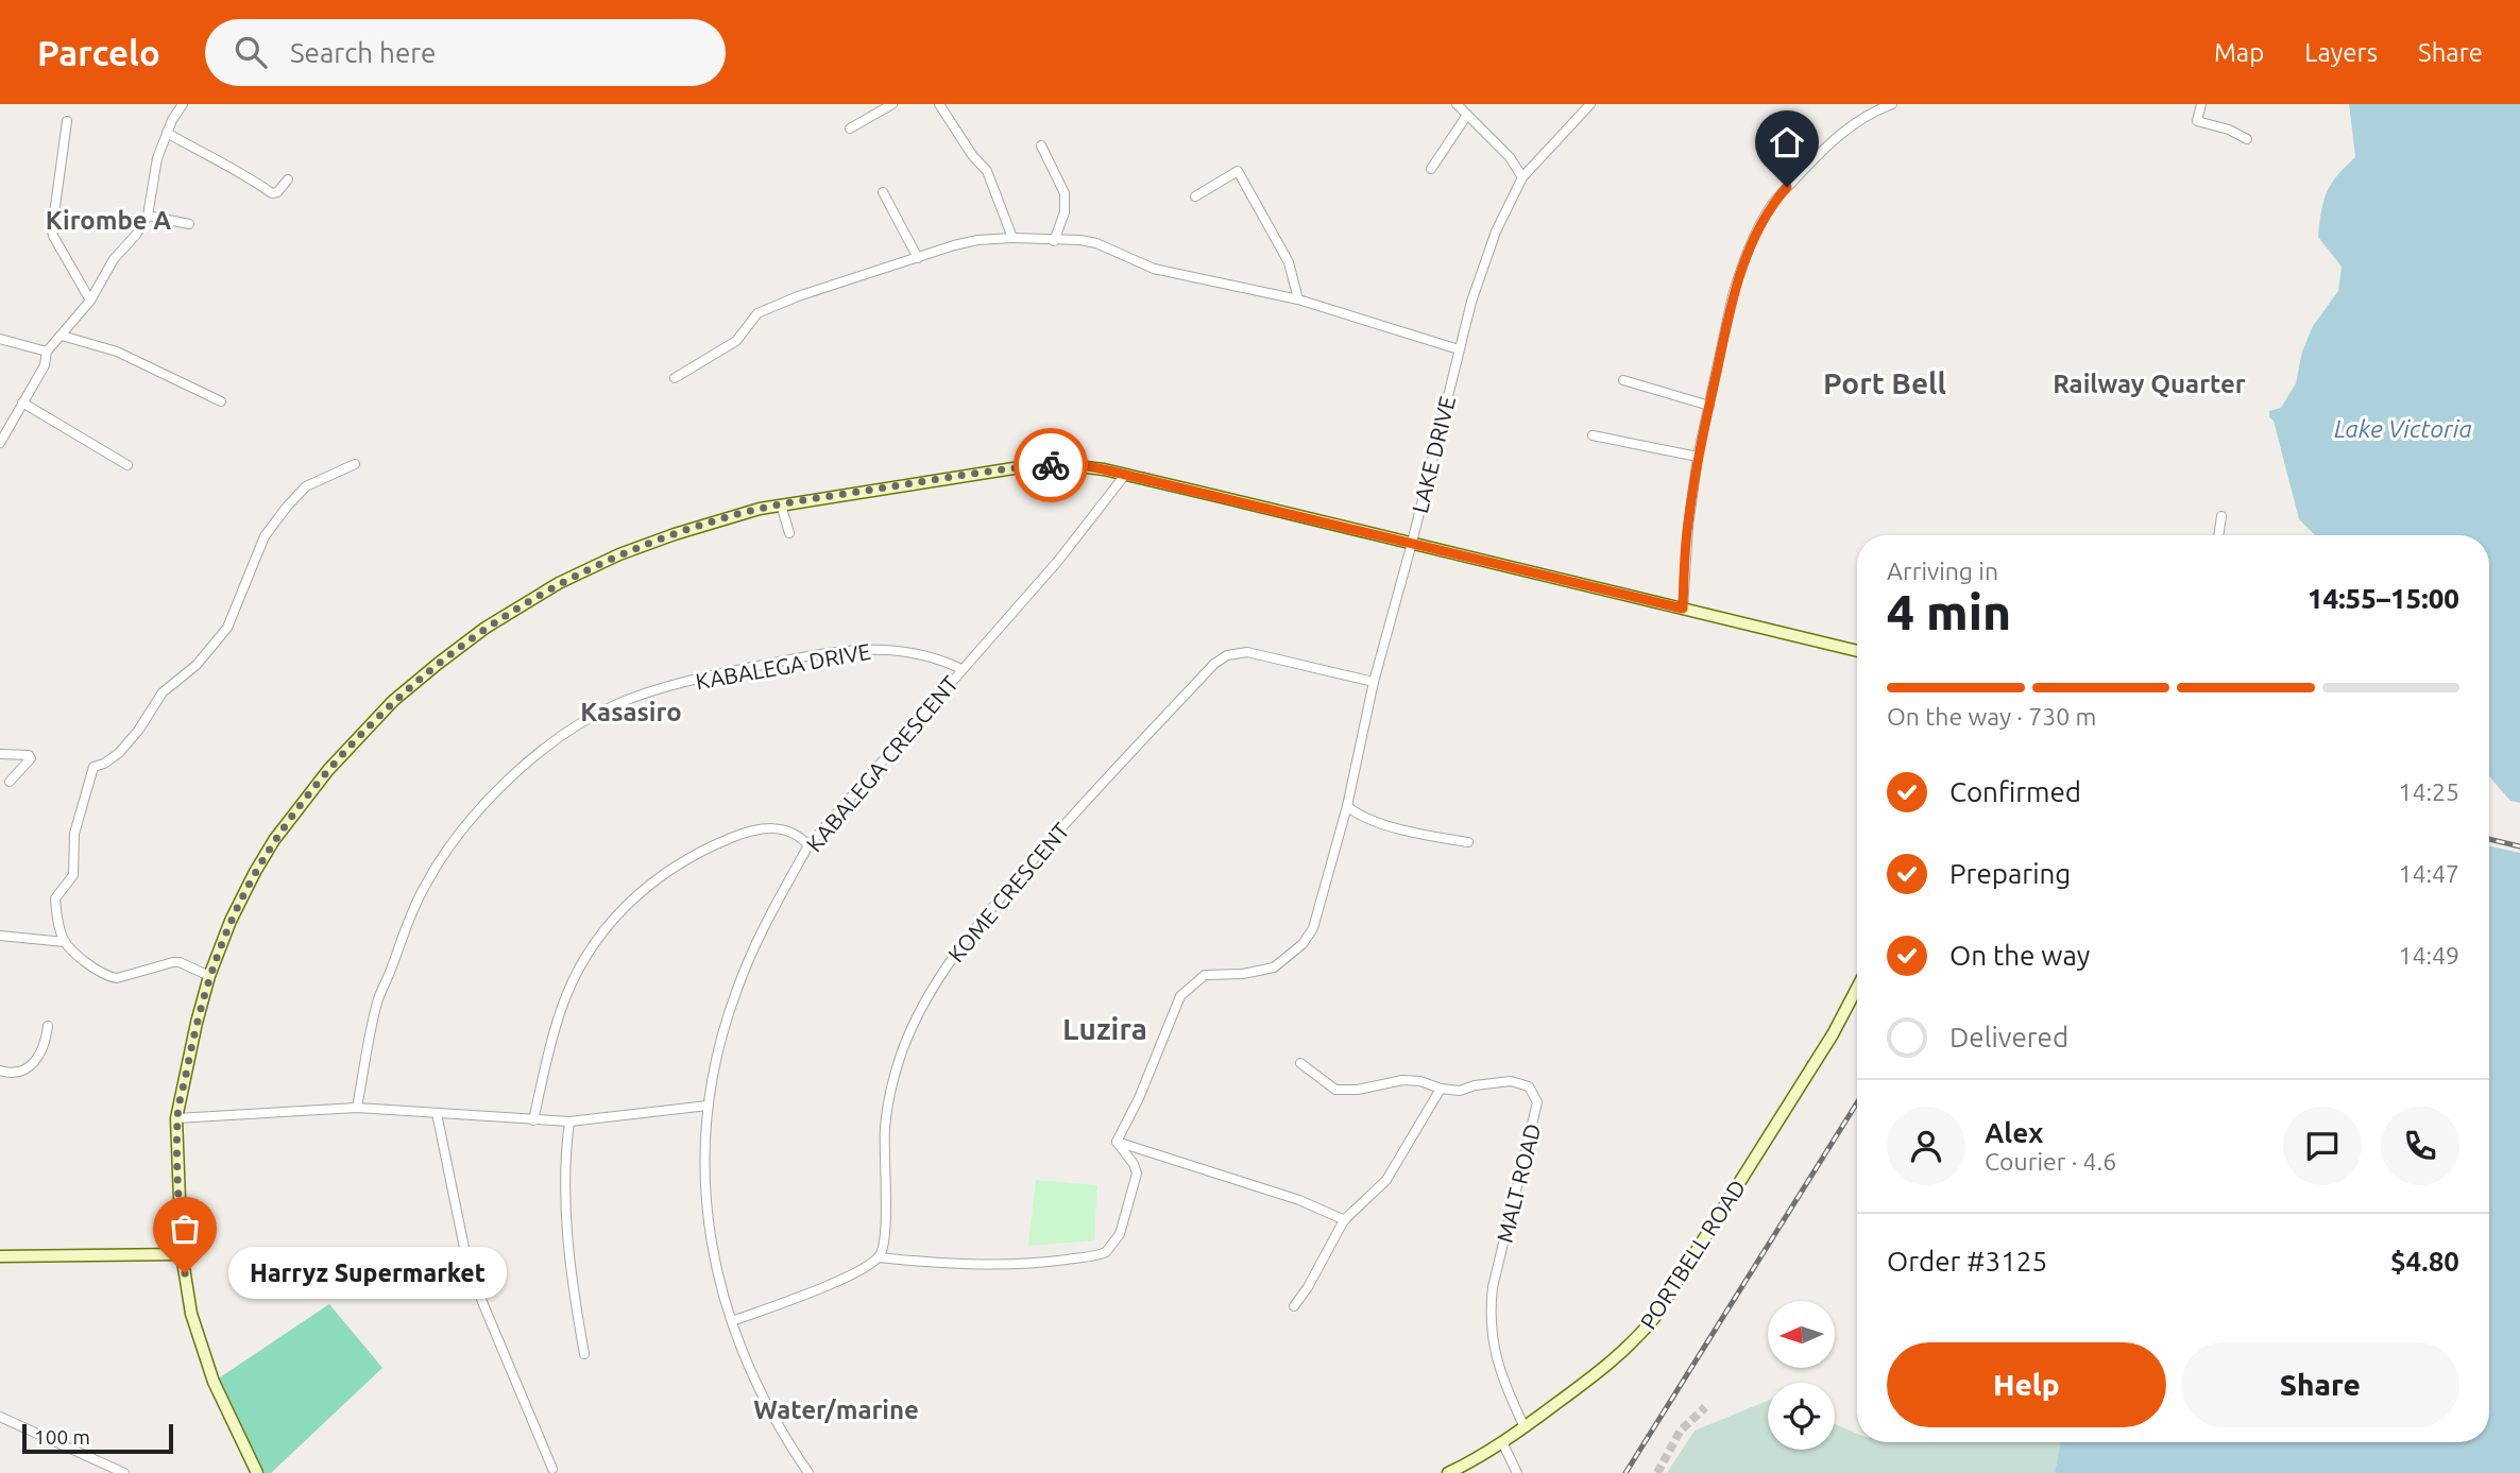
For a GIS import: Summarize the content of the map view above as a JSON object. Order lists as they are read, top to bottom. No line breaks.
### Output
{"streets":{"main road":["PORTBELL ROAD"],"street":["LAKE DRIVE","KABALEGA DRIVE","KABALEGA CRESCENT","KOME CRESCENT","MALT ROAD"]},"crossings":[["LAKE DRIVE","KOME CRESCENT"],["KABALEGA DRIVE","KABALEGA CRESCENT"],["MALT ROAD","PORTBELL ROAD"]],"districts":["Kirombe A","Port Bell","Railway Quarter","Kasasiro","Luzira","Water/marine"],"water":["Lake Victoria"],"places":["Harryz Supermarket"],"scale_bar":"100 m","north":"left","page":{"header":"Parcelo","search":"Search here","nav":["Map","Layers","Share"],"heading":["4 min","Arriving in","14:55–15:00"],"panel":["Alex","Courier · 4.6","Order #3125","$4.80"],"bar":"On the way · 730 m","list":[["Confirmed","14:25"],["Preparing","14:47"],["On the way","14:49"],"Delivered"],"bubble":"Harryz Supermarket","buttons":["Help","Share"],"scale":"100 m"}}
